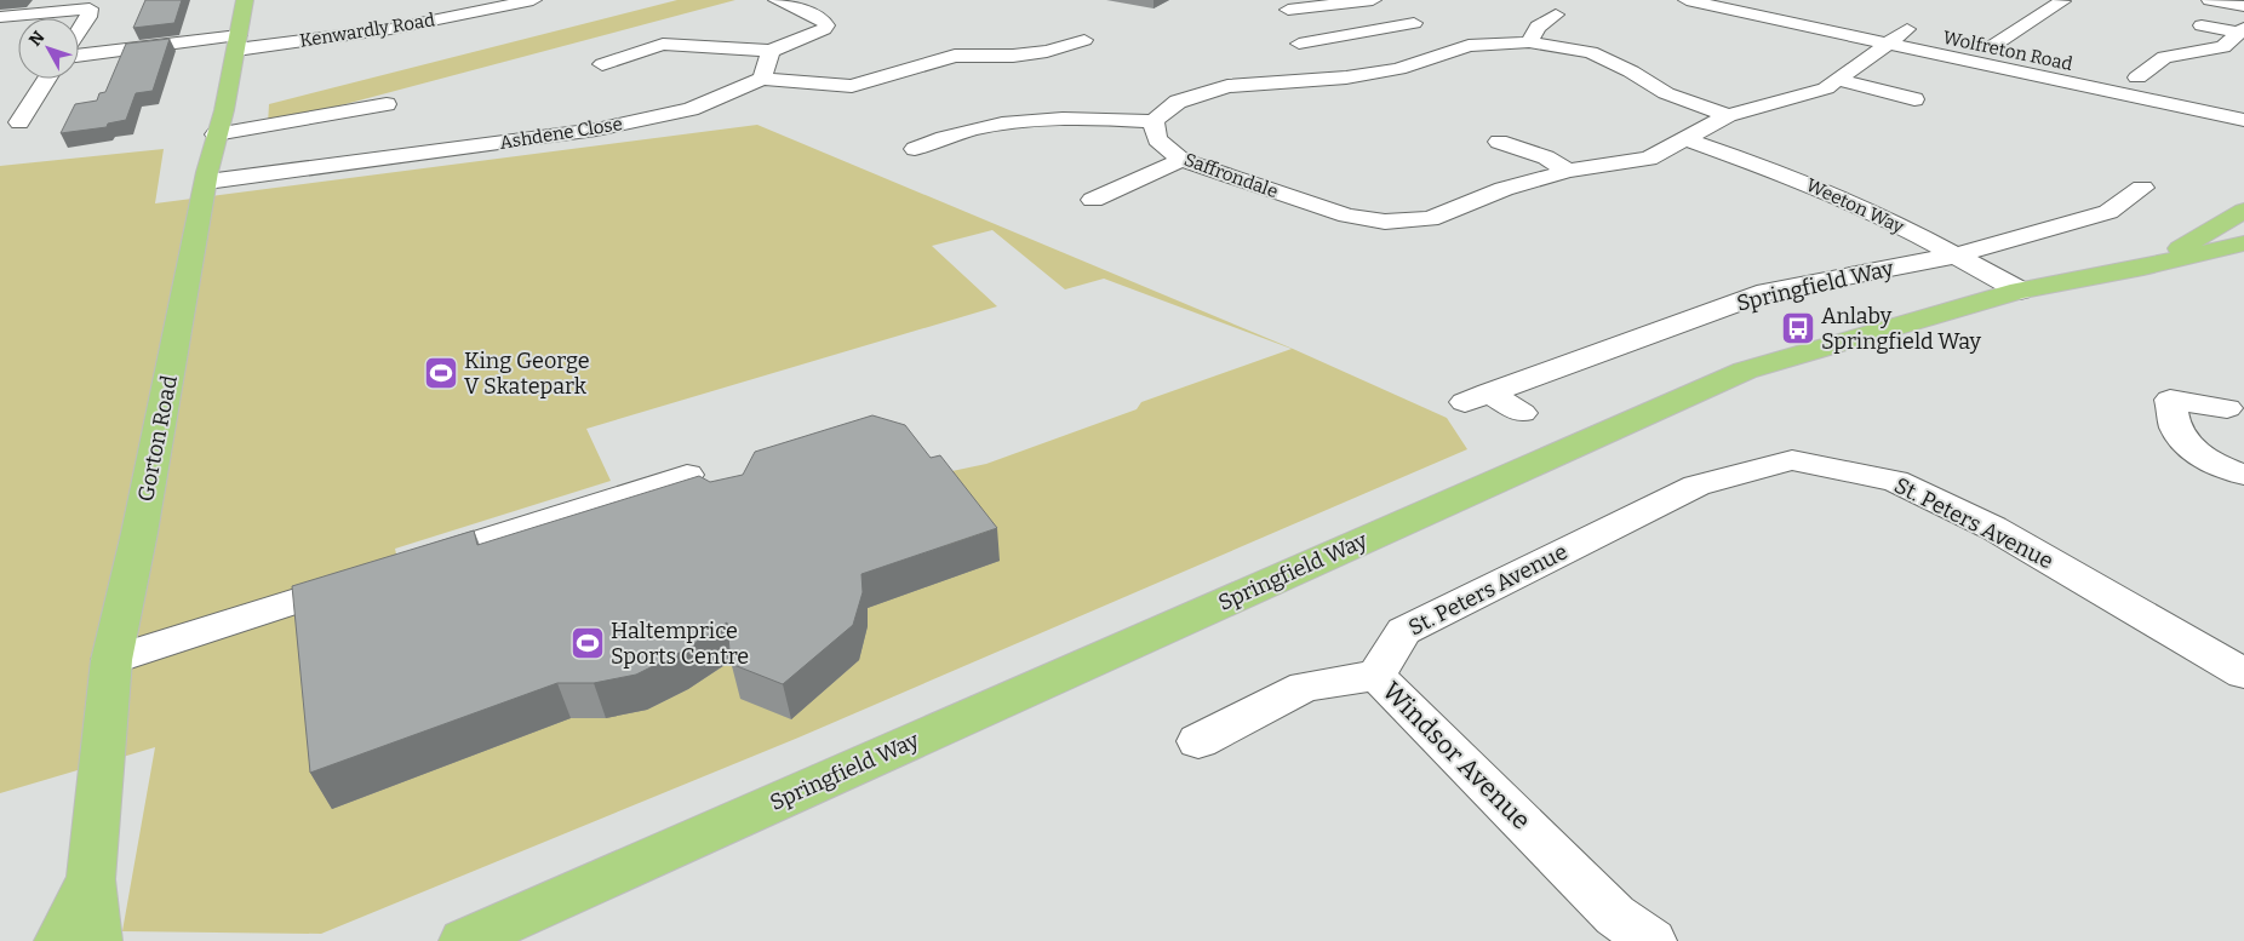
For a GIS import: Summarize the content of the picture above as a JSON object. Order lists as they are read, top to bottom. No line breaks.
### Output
{"streets":{"main road":["Springfield Way","Gorton Road"],"street":["Kenwardly Road","Wolfreton Road","Ashdene Close","Saffrondale","Weeton Way","St. Peters Avenue","Windsor Avenue"]},"crossings":[["Kenwardly Road","Gorton Road"],["Wolfreton Road","Saffrondale"],["Ashdene Close","Gorton Road"],["Saffrondale","Weeton Way"],["Weeton Way","Springfield Way"],["St. Peters Avenue","Windsor Avenue"]],"places":{"bus stop":["Anlaby Springfield Way"],"sports":["King George V Skatepark","Haltemprice Sports Centre"]},"north":"top left"}
